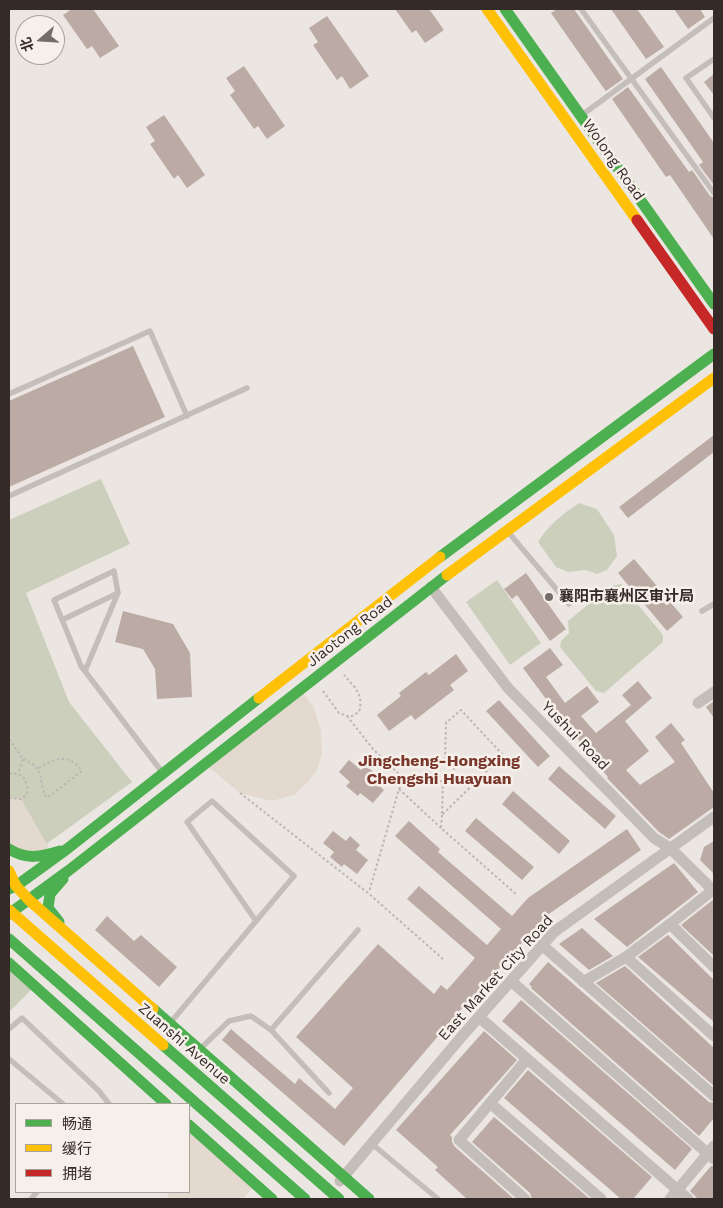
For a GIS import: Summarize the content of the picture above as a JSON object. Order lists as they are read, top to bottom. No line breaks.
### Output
{"streets":{"main road":["Wolong Road","Jiaotong Road","Zuanshi Avenue"],"street":["Yushui Road","East Market City Road"]},"crossings":[["Jiaotong Road","Yushui Road"],["Jiaotong Road","Zuanshi Avenue"],["Yushui Road","East Market City Road"],["East Market City Road","Zuanshi Avenue"]],"districts":["Jingcheng-Hongxing Chengshi Huayuan"],"places":["襄阳市襄州区审计局"],"legend":["畅通","缓行","拥堵"],"north":"left"}
